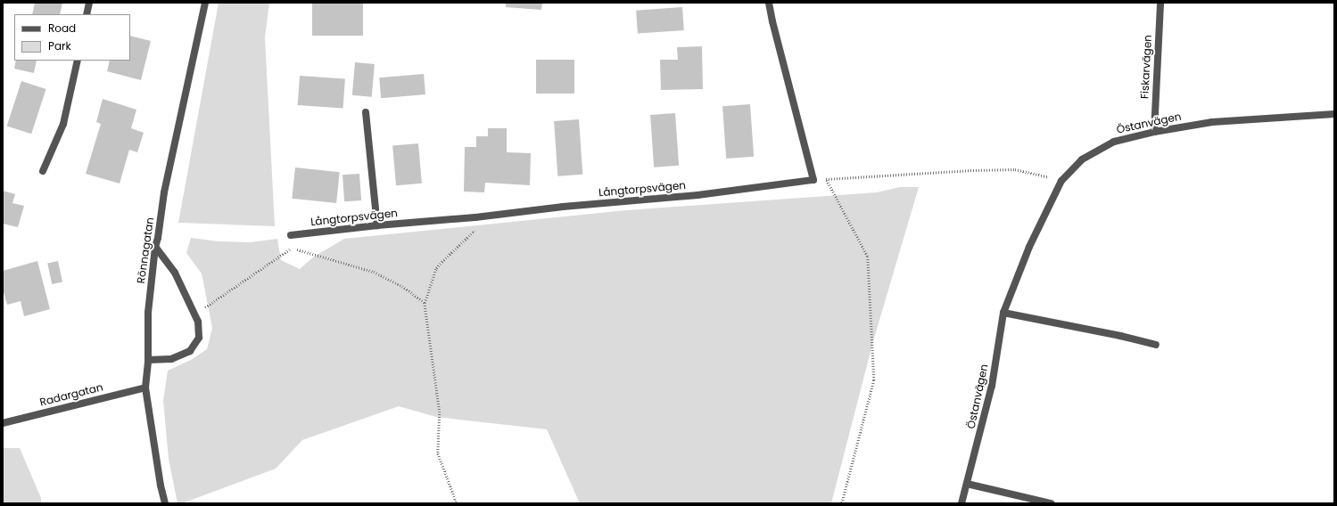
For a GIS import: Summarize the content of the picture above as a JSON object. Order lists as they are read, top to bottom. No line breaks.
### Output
{"streets":{"street":["Fiskarvägen","Östanvägen","Långtorpsvägen","Rönnagatan","Radargatan"]},"crossings":[["Fiskarvägen","Östanvägen"],["Rönnagatan","Radargatan"]],"legend":["Road","Park"]}
